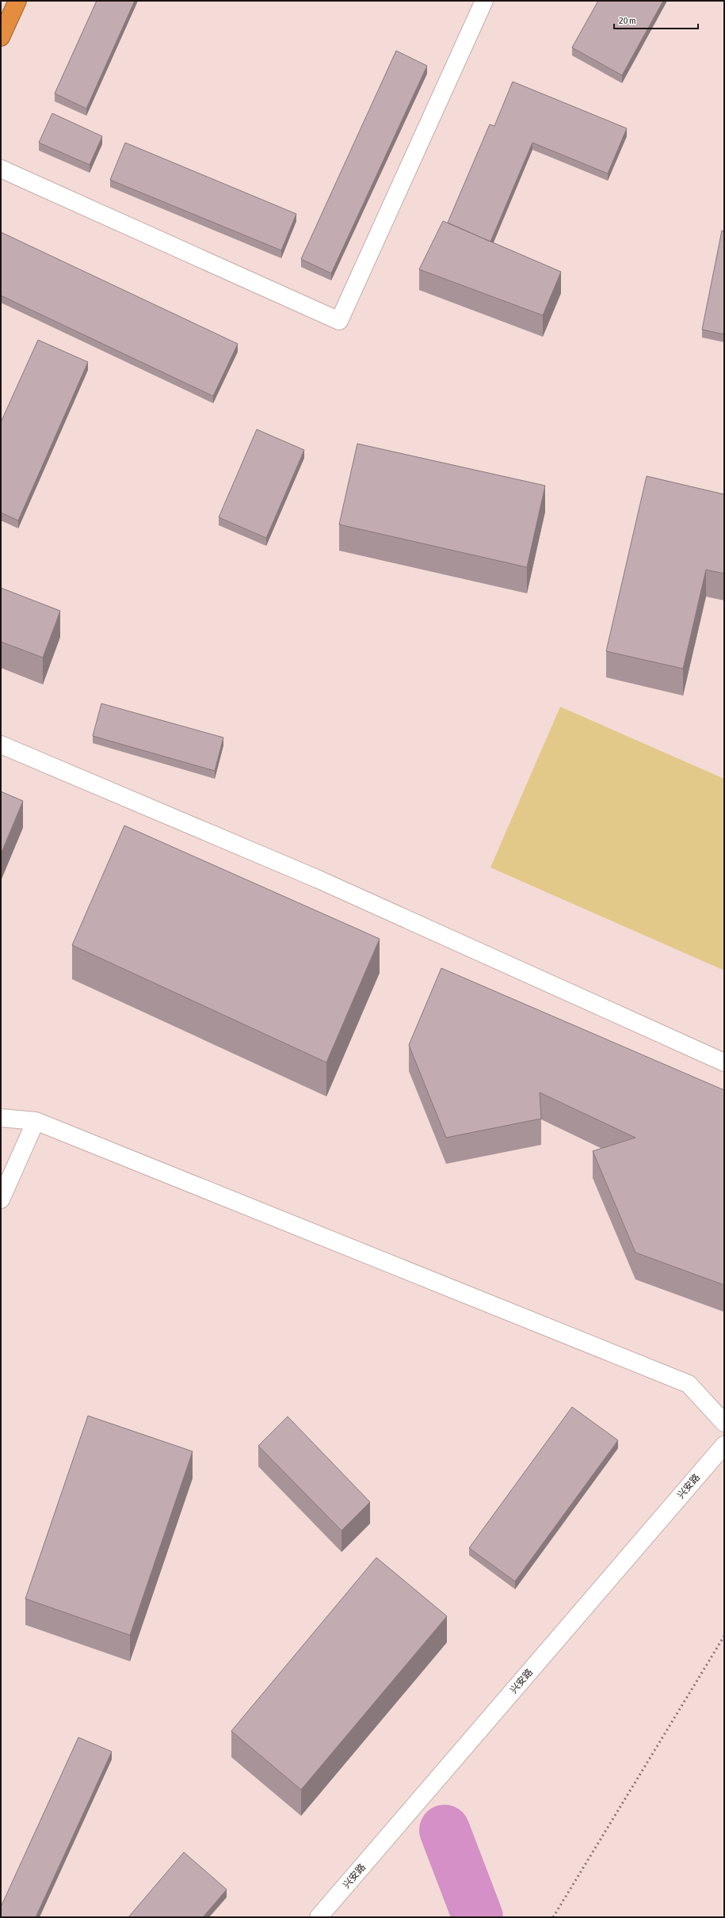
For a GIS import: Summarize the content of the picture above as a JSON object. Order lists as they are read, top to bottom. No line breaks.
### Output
{"streets":{"street":["兴安路"]},"scale_bar":"20 m"}
